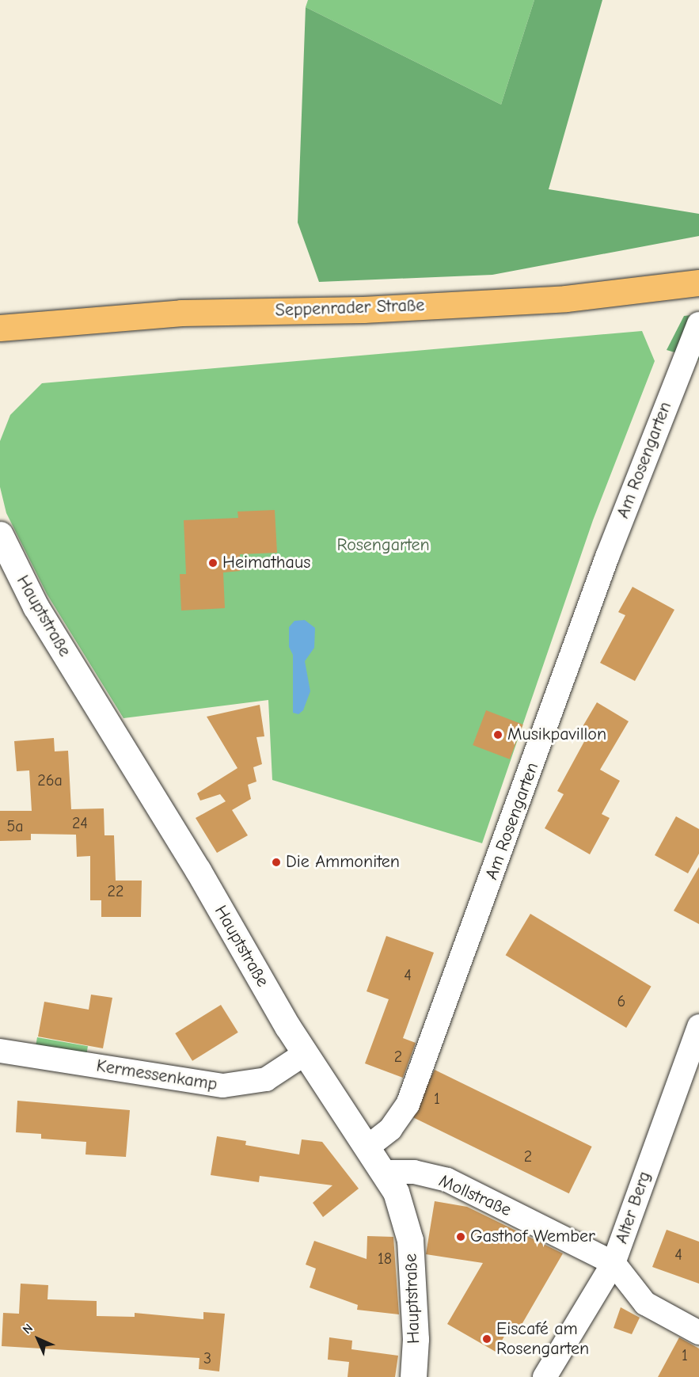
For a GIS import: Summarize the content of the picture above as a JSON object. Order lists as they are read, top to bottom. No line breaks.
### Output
{"streets":{"main road":["Seppenrader Straße"],"street":["Am Rosengarten","Hauptstraße","Kermessenkamp","Mollstraße","Alter Berg"]},"crossings":[["Am Rosengarten","Hauptstraße"],["Hauptstraße","Kermessenkamp"],["Hauptstraße","Mollstraße"],["Mollstraße","Alter Berg"]],"parks":["Rosengarten"],"places":["Heimathaus","Musikpavillon","Die Ammoniten","Gasthof Wember","Eiscafé am Rosengarten"],"house_numbers":["26a","24","5a","22","4","6","2","1","2","4","18","1","3"],"north":"top left"}
